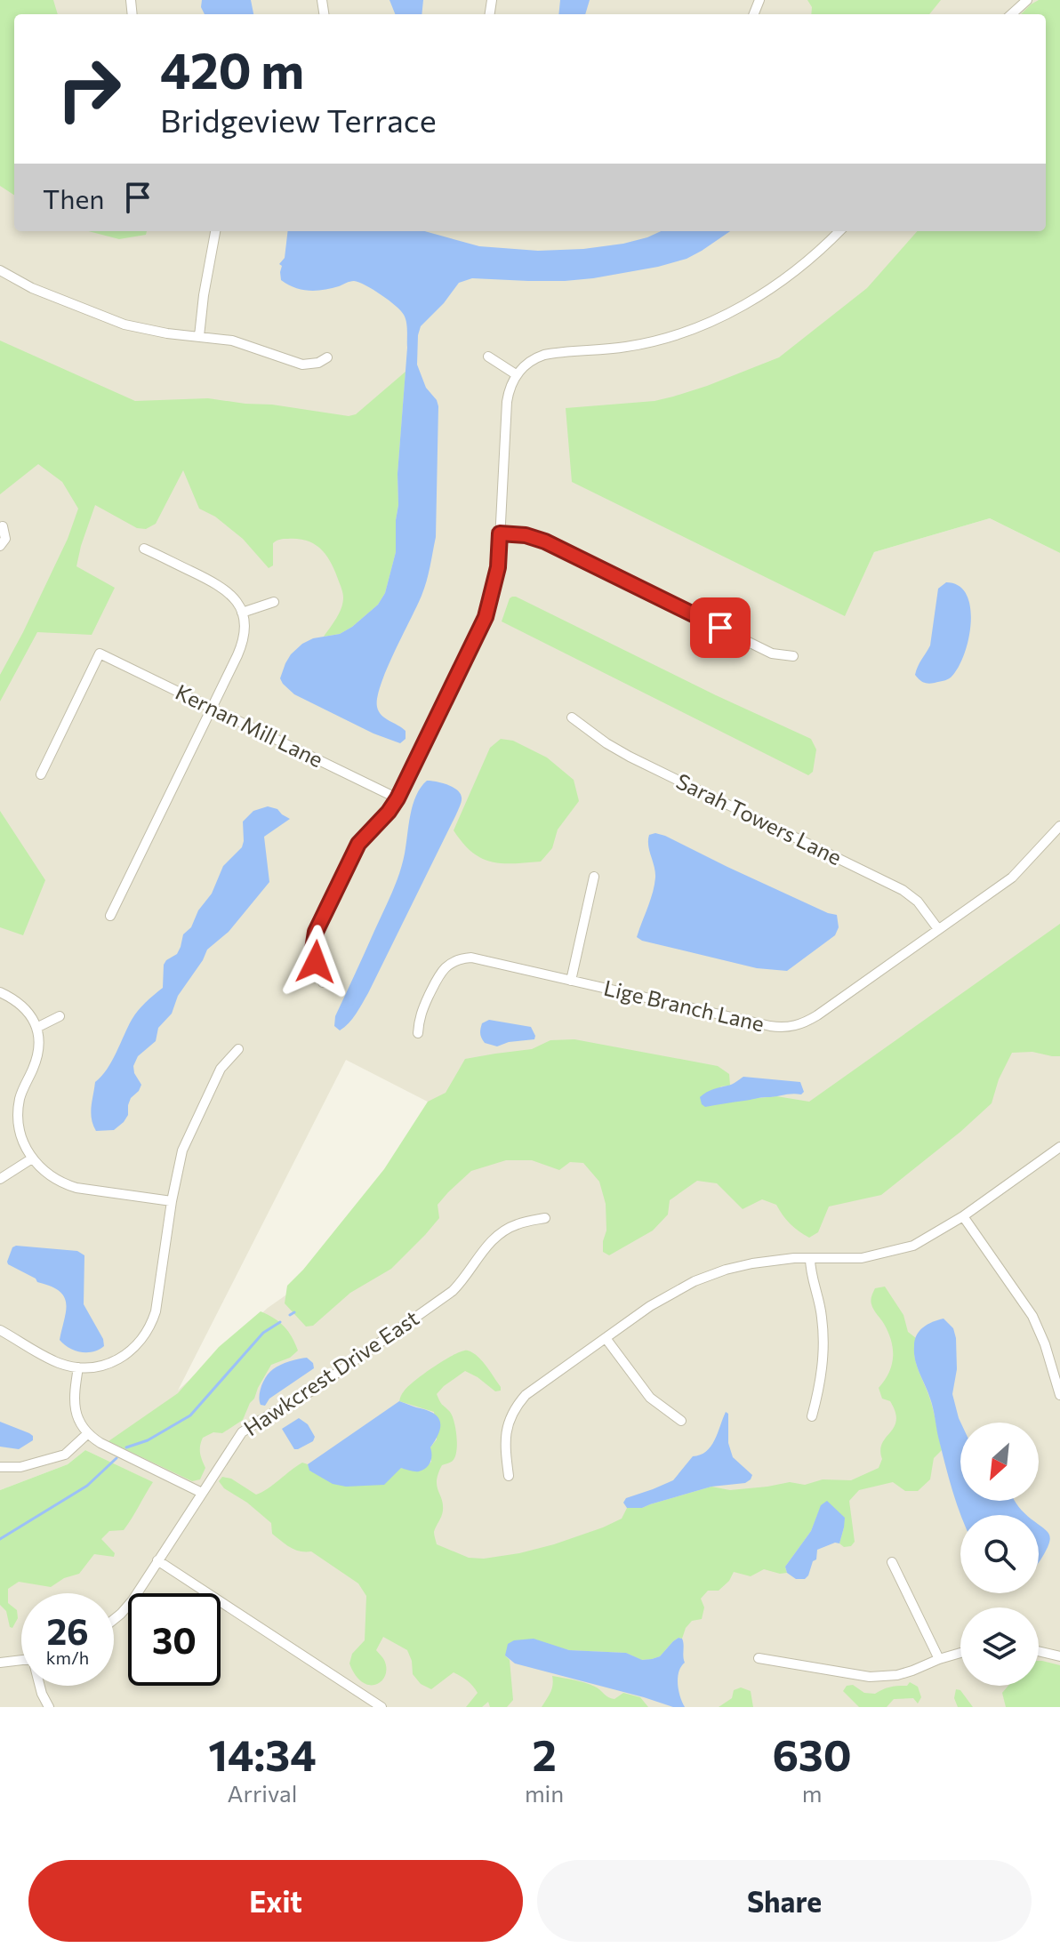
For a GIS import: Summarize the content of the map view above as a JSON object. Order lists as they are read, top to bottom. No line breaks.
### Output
{"streets":{"street":["Kernan Mill Lane","Sarah Towers Lane","Lige Branch Lane","Hawkcrest Drive East"]},"crossings":[["Sarah Towers Lane","Lige Branch Lane"]],"north":"bottom left","page":{"turn":["420 m","Bridgeview Terrace"],"then":"Then","speed":"26 km/h","limit":"30","eta":["14:34","Arrival","2","min","630","m"],"buttons":["Exit","Share"]}}
